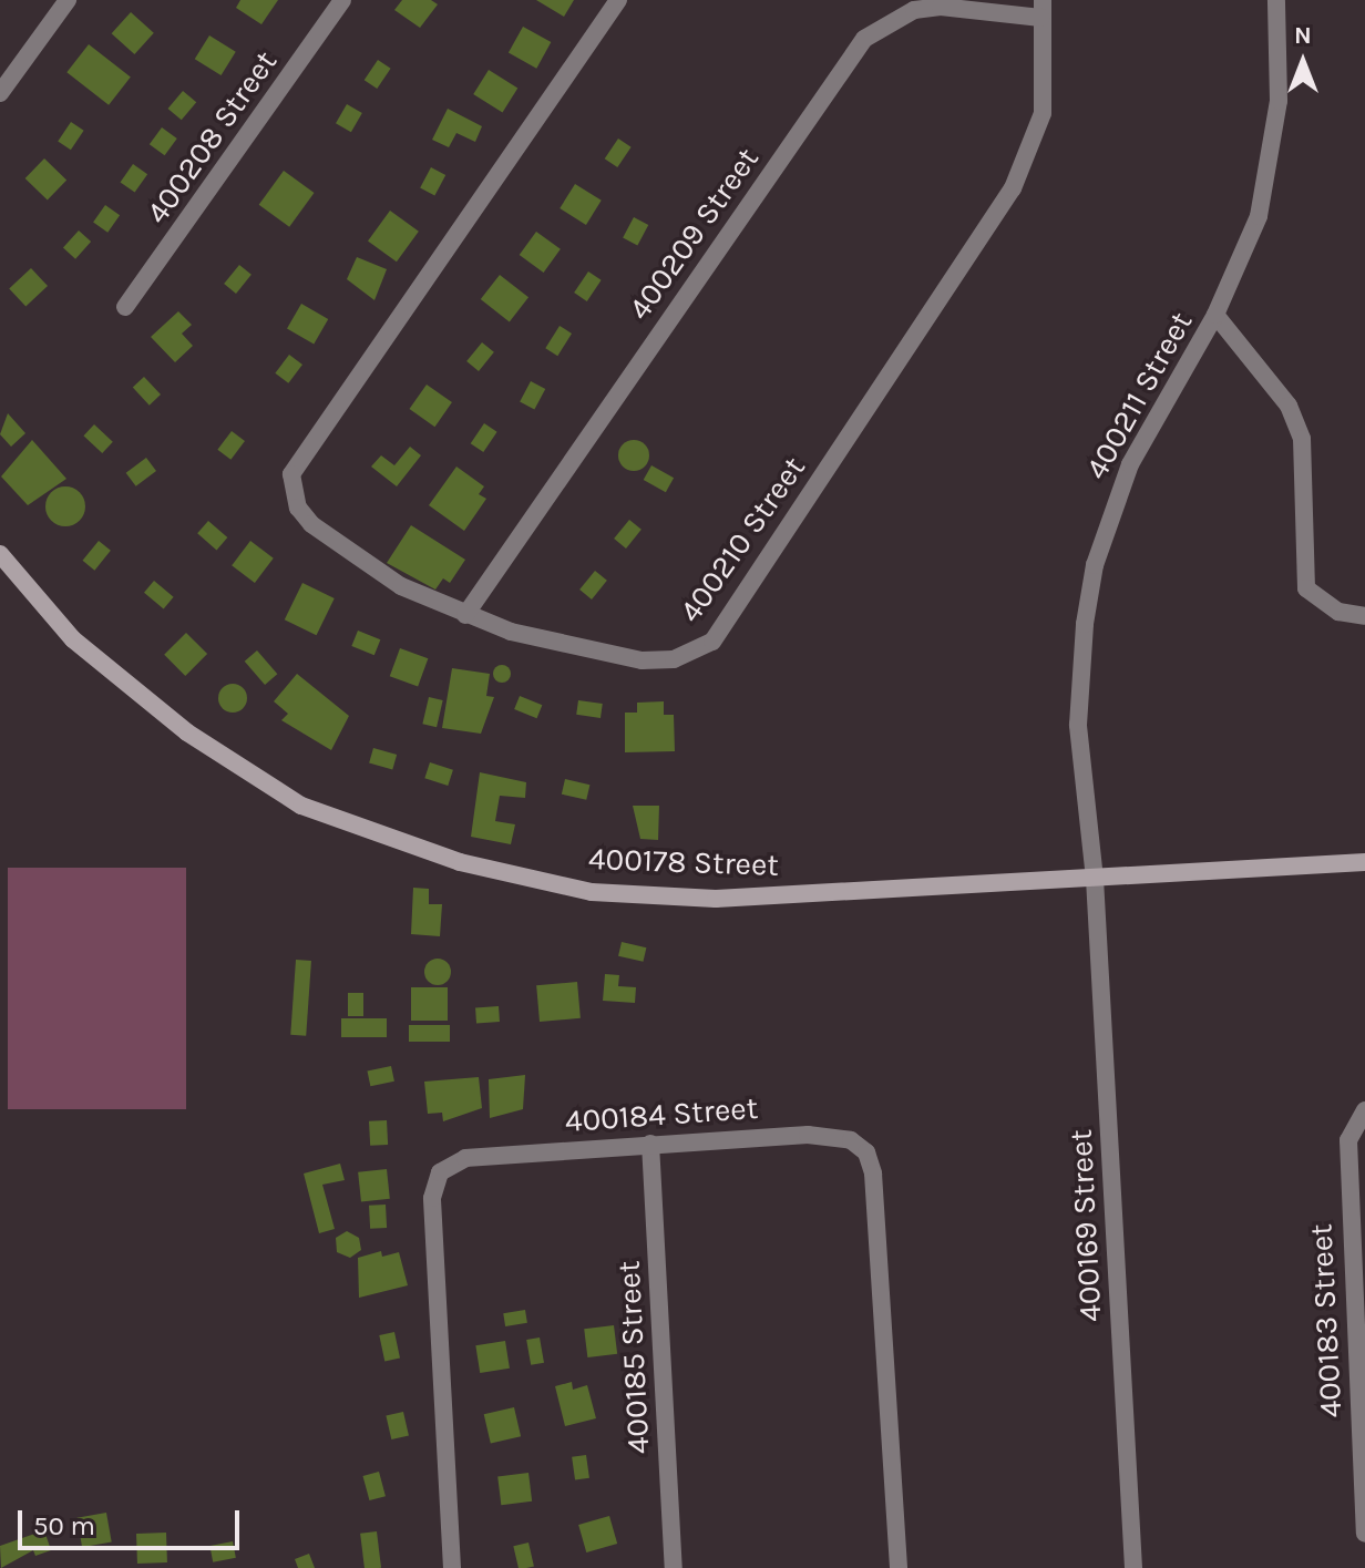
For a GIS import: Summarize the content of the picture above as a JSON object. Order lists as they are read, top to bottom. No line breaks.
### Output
{"streets":{"street":["400208 Street","400209 Street","400211 Street","400210 Street","400178 Street","400184 Street","400169 Street","400183 Street","400185 Street"]},"crossings":[["400209 Street","400210 Street"],["400211 Street","400178 Street"],["400211 Street","400169 Street"],["400178 Street","400169 Street"],["400184 Street","400185 Street"]],"scale_bar":"50 m","north":"top"}
